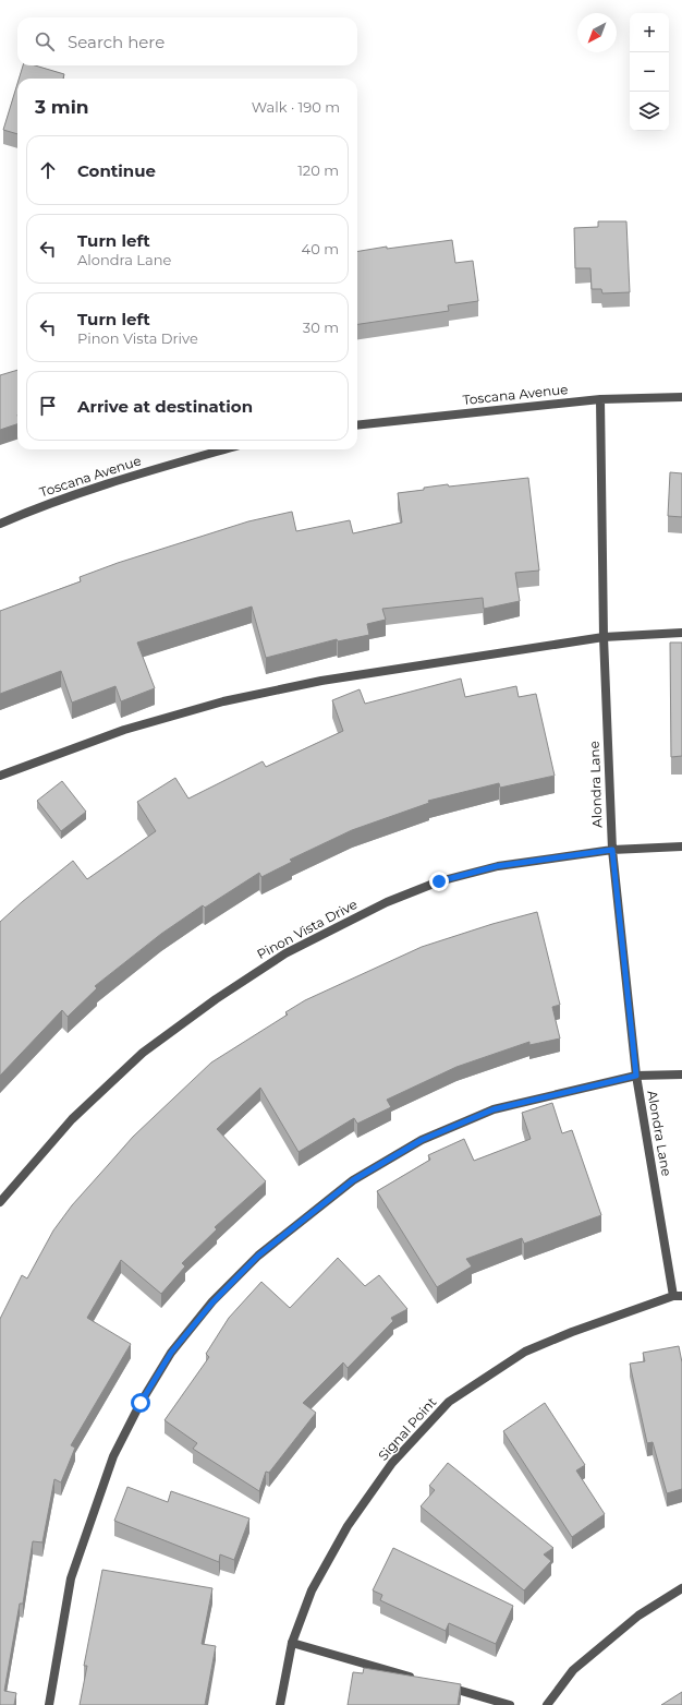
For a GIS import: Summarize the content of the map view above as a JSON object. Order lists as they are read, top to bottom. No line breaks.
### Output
{"streets":{"street":["Toscana Avenue","Alondra Lane","Pinon Vista Drive","Signal Point"]},"crossings":[["Toscana Avenue","Alondra Lane"],["Alondra Lane","Pinon Vista Drive"],["Alondra Lane","Signal Point"]],"north":"bottom left","page":{"map_buttons":["+","−"],"search":"Search here","heading":["3 min","Walk · 190 m"],"list":[["Continue","120 m"],["Turn left","Alondra Lane","40 m"],["Turn left","Pinon Vista Drive","30 m"],"Arrive at destination"]}}
